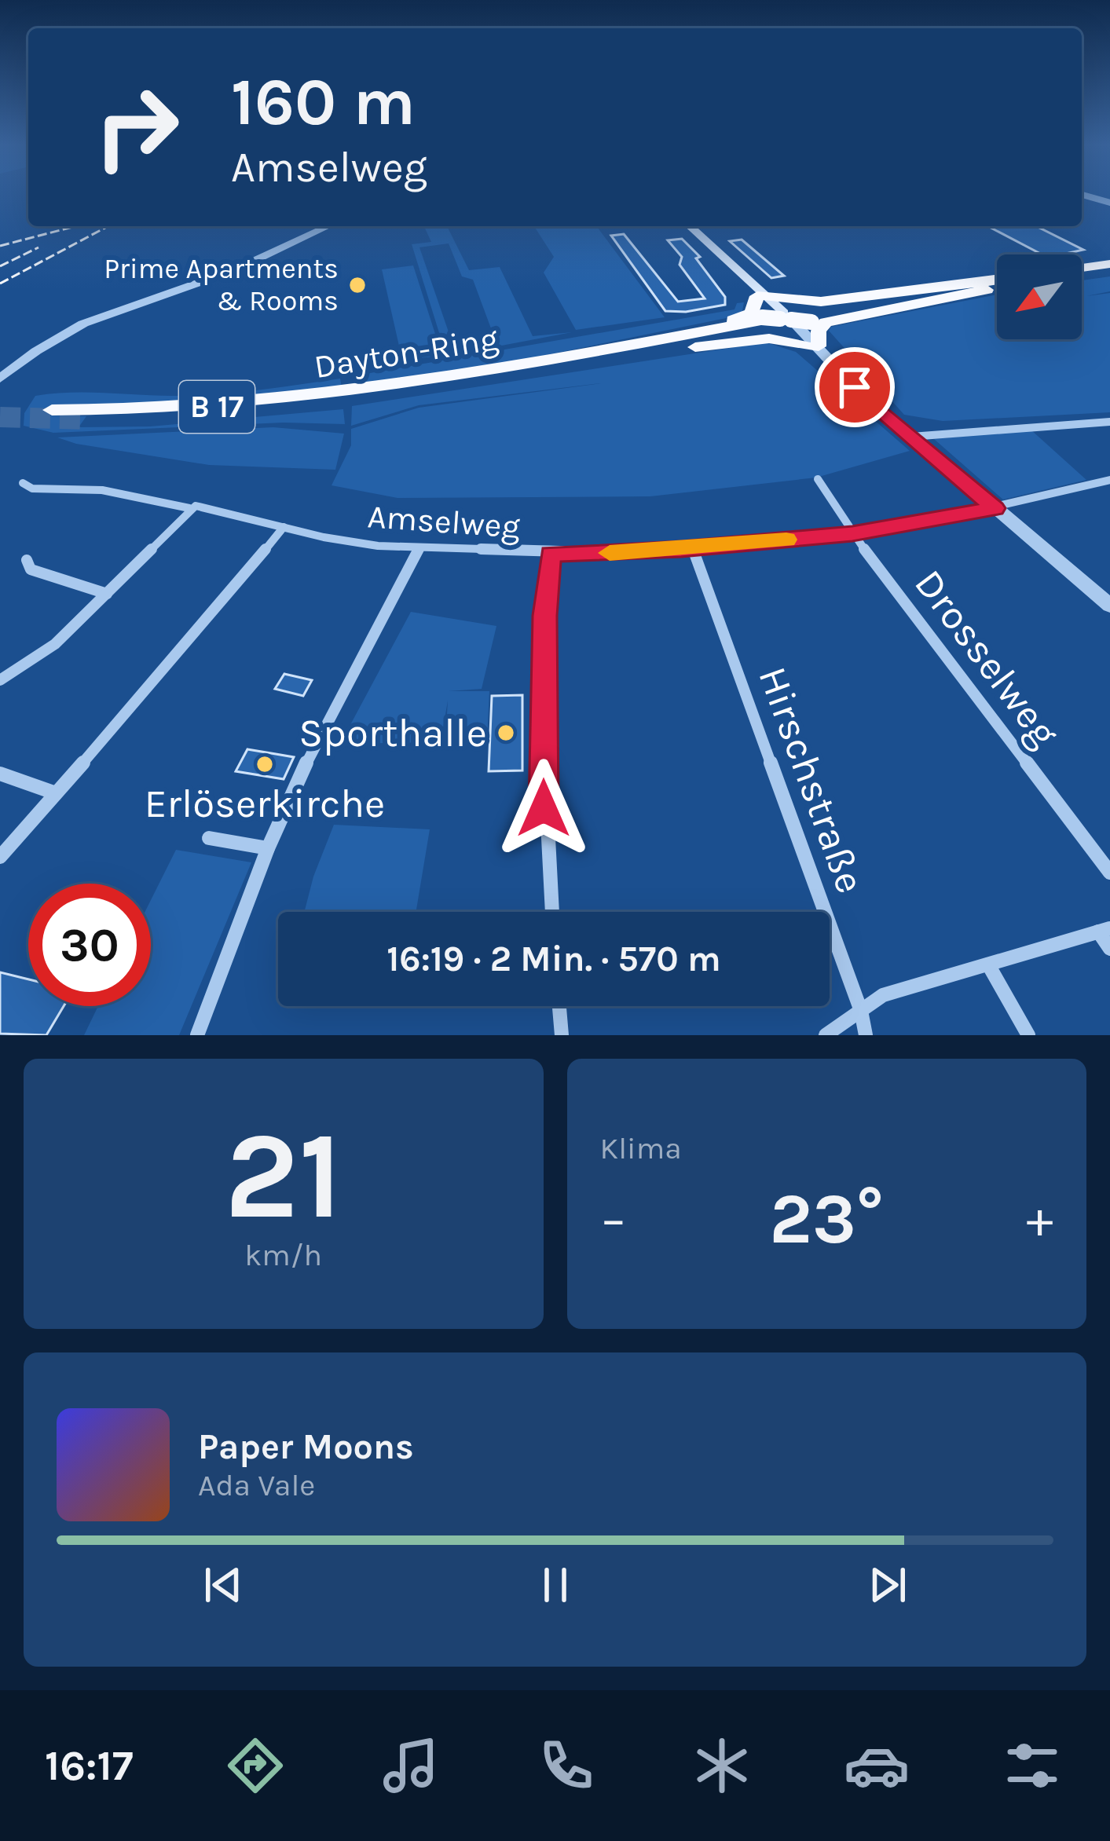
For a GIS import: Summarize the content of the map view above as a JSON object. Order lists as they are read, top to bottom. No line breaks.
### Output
{"streets":{"highway":["Dayton-Ring","B 17"],"street":["Amselweg","Drosselweg","Hirschstraße"]},"crossings":[["Amselweg","Drosselweg"],["Amselweg","Hirschstraße"]],"places":["Prime Apartments & Rooms","Sporthalle","Erlöserkirche"],"north":"bottom left","page":{"turn":["160 m","Amselweg"],"limit":"30","trip":"16:19 · 2 Min. · 570 m","tile":[["21","km/h"],"Klima"],"heat":["−","23°","+"],"song":["Paper Moons","Ada Vale"],"tabs":"16:17"}}
